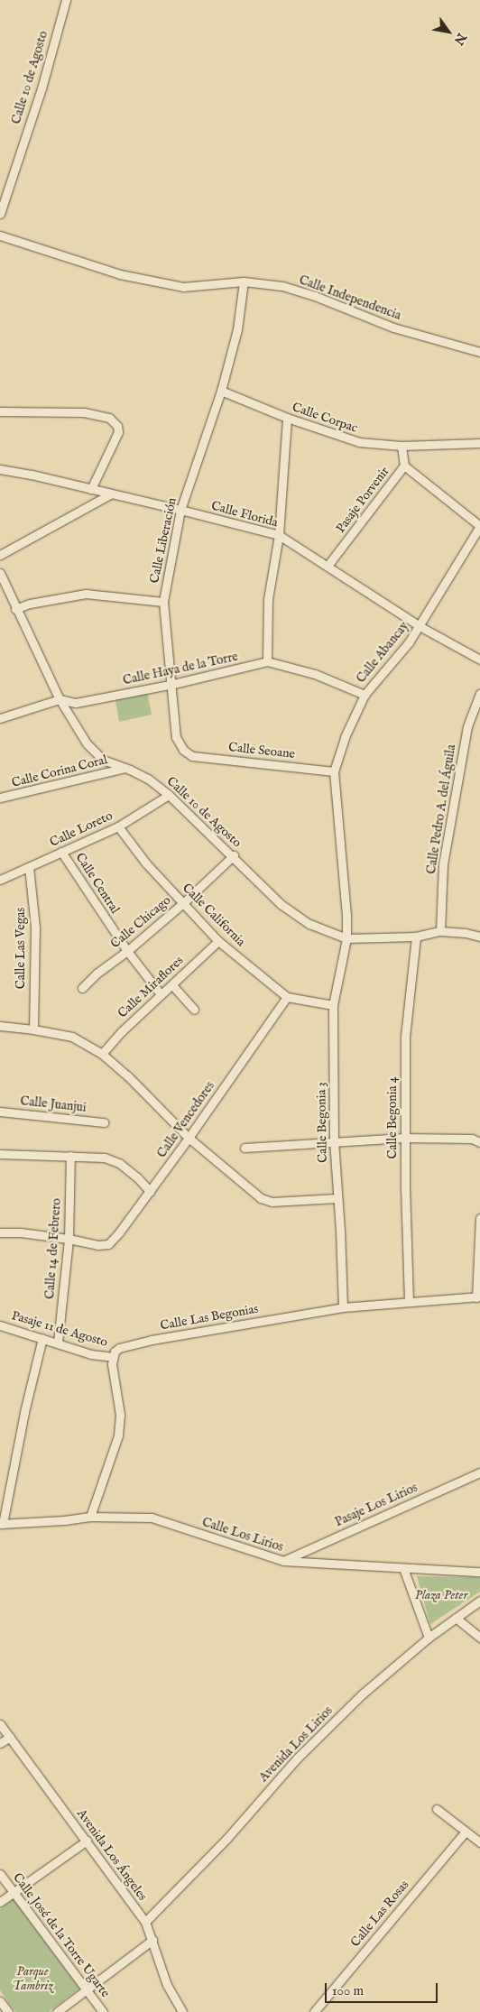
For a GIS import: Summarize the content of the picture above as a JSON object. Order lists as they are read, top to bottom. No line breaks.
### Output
{"streets":{"street":["Calle 10 de Agosto","Calle Independencia","Calle Corpac","Pasaje Porvenir","Calle Florida","Calle Liberación","Calle Abancay","Calle Haya de la Torre","Calle Seoane","Calle Corina Coral","Calle Pedro A. del Águila","Calle Loreto","Calle Central","Calle California","Calle Chicago","Calle Las Vegas","Calle Miraflores","Calle Juanjui","Calle Begonia 4","Calle Vencedores","Calle Begonia 3","Calle 14 de Febrero","Calle Las Begonias","Pasaje 11 de Agosto","Pasaje Los Lirios","Calle Los Lirios","Avenida Los Lirios","Avenida Los Ángeles","Calle Las Rosas","Calle José de la Torre Ugarte"]},"crossings":[["Calle 10 de Agosto","Calle Abancay"],["Calle 10 de Agosto","Calle Haya de la Torre"],["Calle 10 de Agosto","Calle Corina Coral"],["Calle 10 de Agosto","Calle Pedro A. del Águila"],["Calle 10 de Agosto","Calle Loreto"],["Calle 10 de Agosto","Calle Chicago"],["Calle 10 de Agosto","Calle Begonia 4"],["Calle 10 de Agosto","Calle Begonia 3"],["Calle Independencia","Calle Liberación"],["Calle Corpac","Pasaje Porvenir"],["Calle Corpac","Calle Liberación"],["Pasaje Porvenir","Calle Florida"],["Calle Florida","Calle Liberación"],["Calle Florida","Calle Abancay"],["Calle Liberación","Calle Haya de la Torre"],["Calle Liberación","Calle Seoane"],["Calle Abancay","Calle Haya de la Torre"],["Calle Abancay","Calle Seoane"],["Calle Abancay","Calle Begonia 3"],["Calle Loreto","Calle Central"],["Calle Loreto","Calle California"],["Calle Loreto","Calle Las Vegas"],["Calle Central","Calle Chicago"],["Calle Central","Calle Miraflores"],["Calle California","Calle Chicago"],["Calle California","Calle Miraflores"],["Calle California","Calle Vencedores"],["Calle California","Calle Begonia 3"],["Calle Begonia 4","Calle Las Begonias"],["Calle Vencedores","Calle 14 de Febrero"],["Calle Begonia 3","Calle Las Begonias"],["Calle 14 de Febrero","Pasaje 11 de Agosto"],["Calle Las Begonias","Pasaje 11 de Agosto"],["Pasaje Los Lirios","Calle Los Lirios"],["Avenida Los Lirios","Avenida Los Ángeles"]],"parks":["Plaza Peter","Parque Tambriz"],"scale_bar":"100 m","north":"bottom right"}
